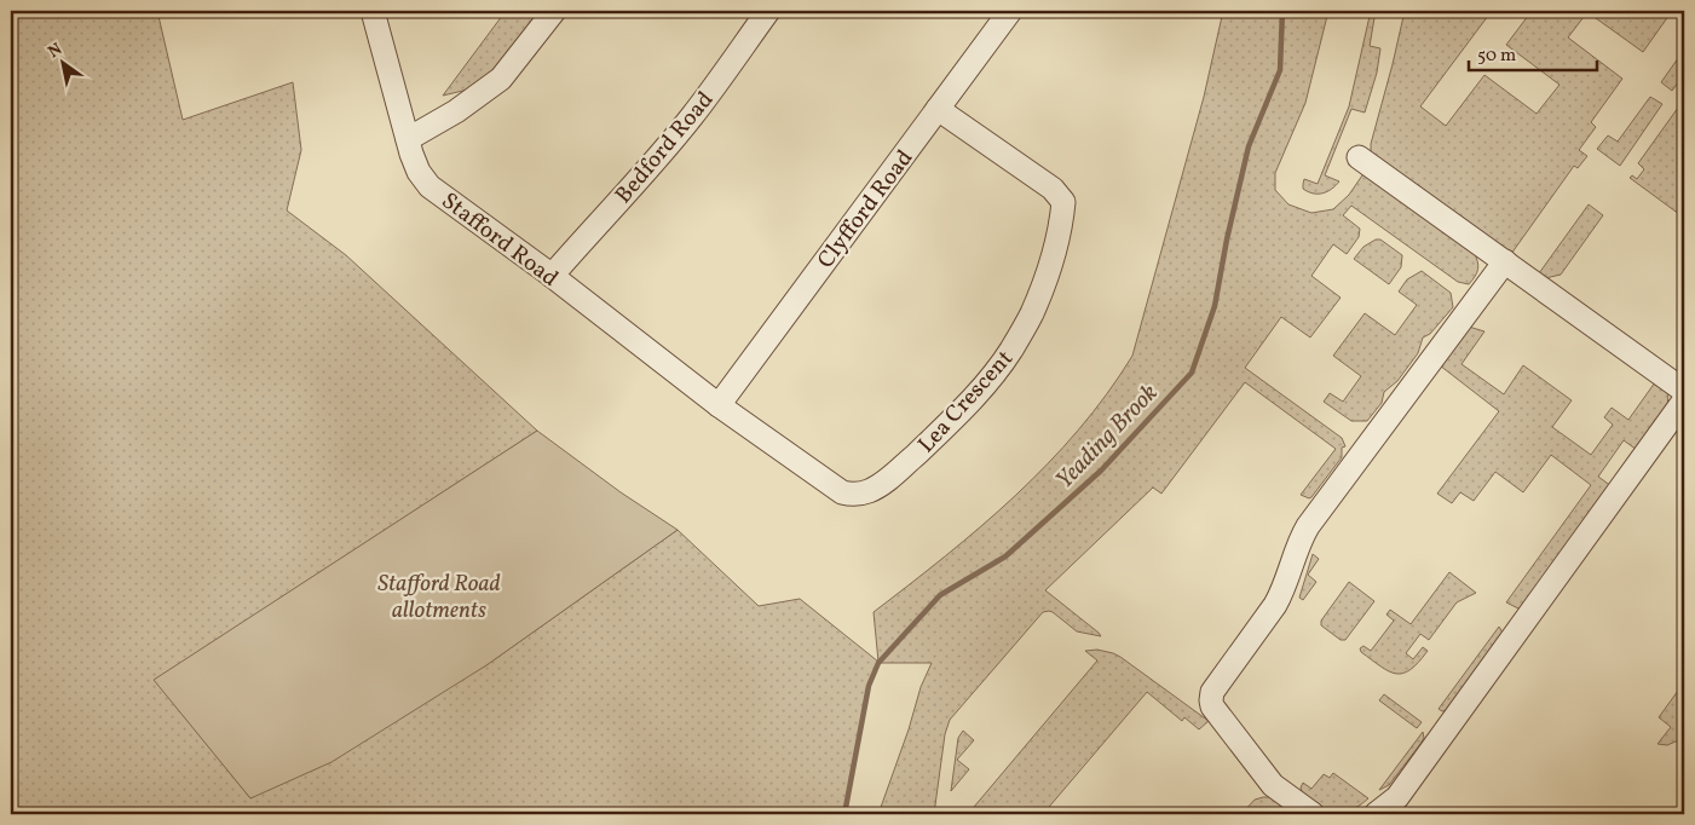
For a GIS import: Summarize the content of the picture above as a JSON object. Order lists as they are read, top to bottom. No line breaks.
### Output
{"streets":{"street":["Bedford Road","Clyfford Road","Stafford Road","Lea Crescent"]},"crossings":[["Bedford Road","Stafford Road"],["Clyfford Road","Stafford Road"],["Clyfford Road","Lea Crescent"],["Stafford Road","Lea Crescent"]],"water":["Yeading Brook"],"parks":["Stafford Road allotments"],"scale_bar":"50 m","north":"top left"}
